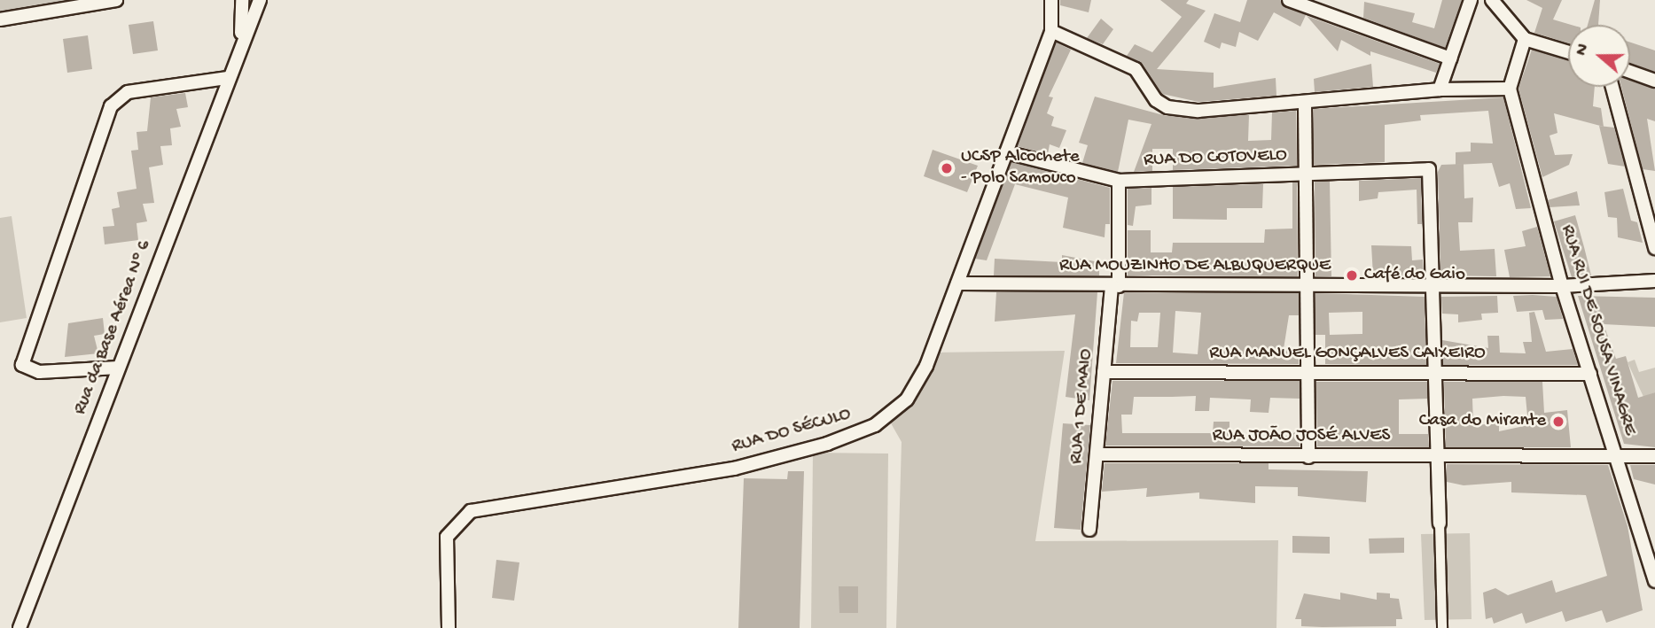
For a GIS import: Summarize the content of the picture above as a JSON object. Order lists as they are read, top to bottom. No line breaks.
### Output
{"streets":{"street":["RUA DO COTOVELO","RUA MOUZINHO DE ALBUQUERQUE","Rua da Base Aérea Nº 6","RUA RUI DE SOUSA VINAGRE","RUA MANUEL GONÇALVES CAIXEIRO","RUA 1 DE MAIO","RUA DO SÉCULO","RUA JOÃO JOSÉ ALVES"]},"crossings":[["RUA DO COTOVELO","RUA MOUZINHO DE ALBUQUERQUE"],["RUA DO COTOVELO","RUA 1 DE MAIO"],["RUA DO COTOVELO","RUA DO SÉCULO"],["RUA MOUZINHO DE ALBUQUERQUE","RUA RUI DE SOUSA VINAGRE"],["RUA MOUZINHO DE ALBUQUERQUE","RUA 1 DE MAIO"],["RUA MOUZINHO DE ALBUQUERQUE","RUA DO SÉCULO"],["RUA RUI DE SOUSA VINAGRE","RUA MANUEL GONÇALVES CAIXEIRO"],["RUA RUI DE SOUSA VINAGRE","RUA JOÃO JOSÉ ALVES"],["RUA MANUEL GONÇALVES CAIXEIRO","RUA 1 DE MAIO"],["RUA 1 DE MAIO","RUA JOÃO JOSÉ ALVES"]],"places":["UCSP Alcochete - Polo Samouco","Café do Gaio","Casa do Mirante"],"north":"left"}
